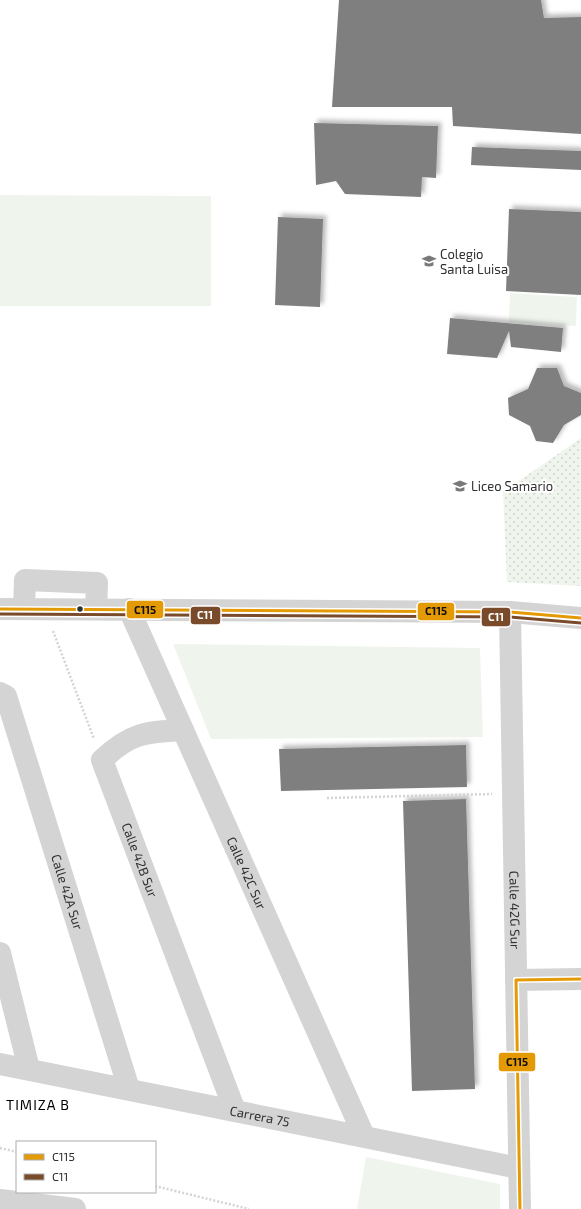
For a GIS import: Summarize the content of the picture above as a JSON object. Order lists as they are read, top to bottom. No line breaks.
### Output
{"streets":{"street":["Calle 42B Sur","Calle 42C Sur","Calle 42A Sur","Calle 42G Sur","Carrera 75"]},"crossings":[["Calle 42B Sur","Carrera 75"],["Calle 42C Sur","Carrera 75"],["Calle 42A Sur","Carrera 75"],["Calle 42G Sur","Carrera 75"]],"districts":["TIMIZA B"],"places":{"school or university":["Colegio Santa Luisa","Liceo Samario"]},"lines":["transit line C115","transit line C11"],"legend":["C115","C11"]}
